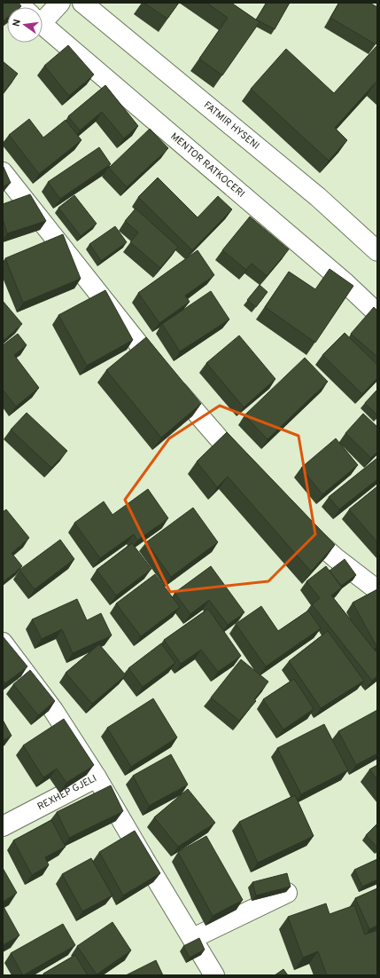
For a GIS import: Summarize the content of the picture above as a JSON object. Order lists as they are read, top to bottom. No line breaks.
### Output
{"streets":{"street":["FATMIR HYSENI","MENTOR RATKOCERI","REXHEP GJELI"]},"north":"left"}
